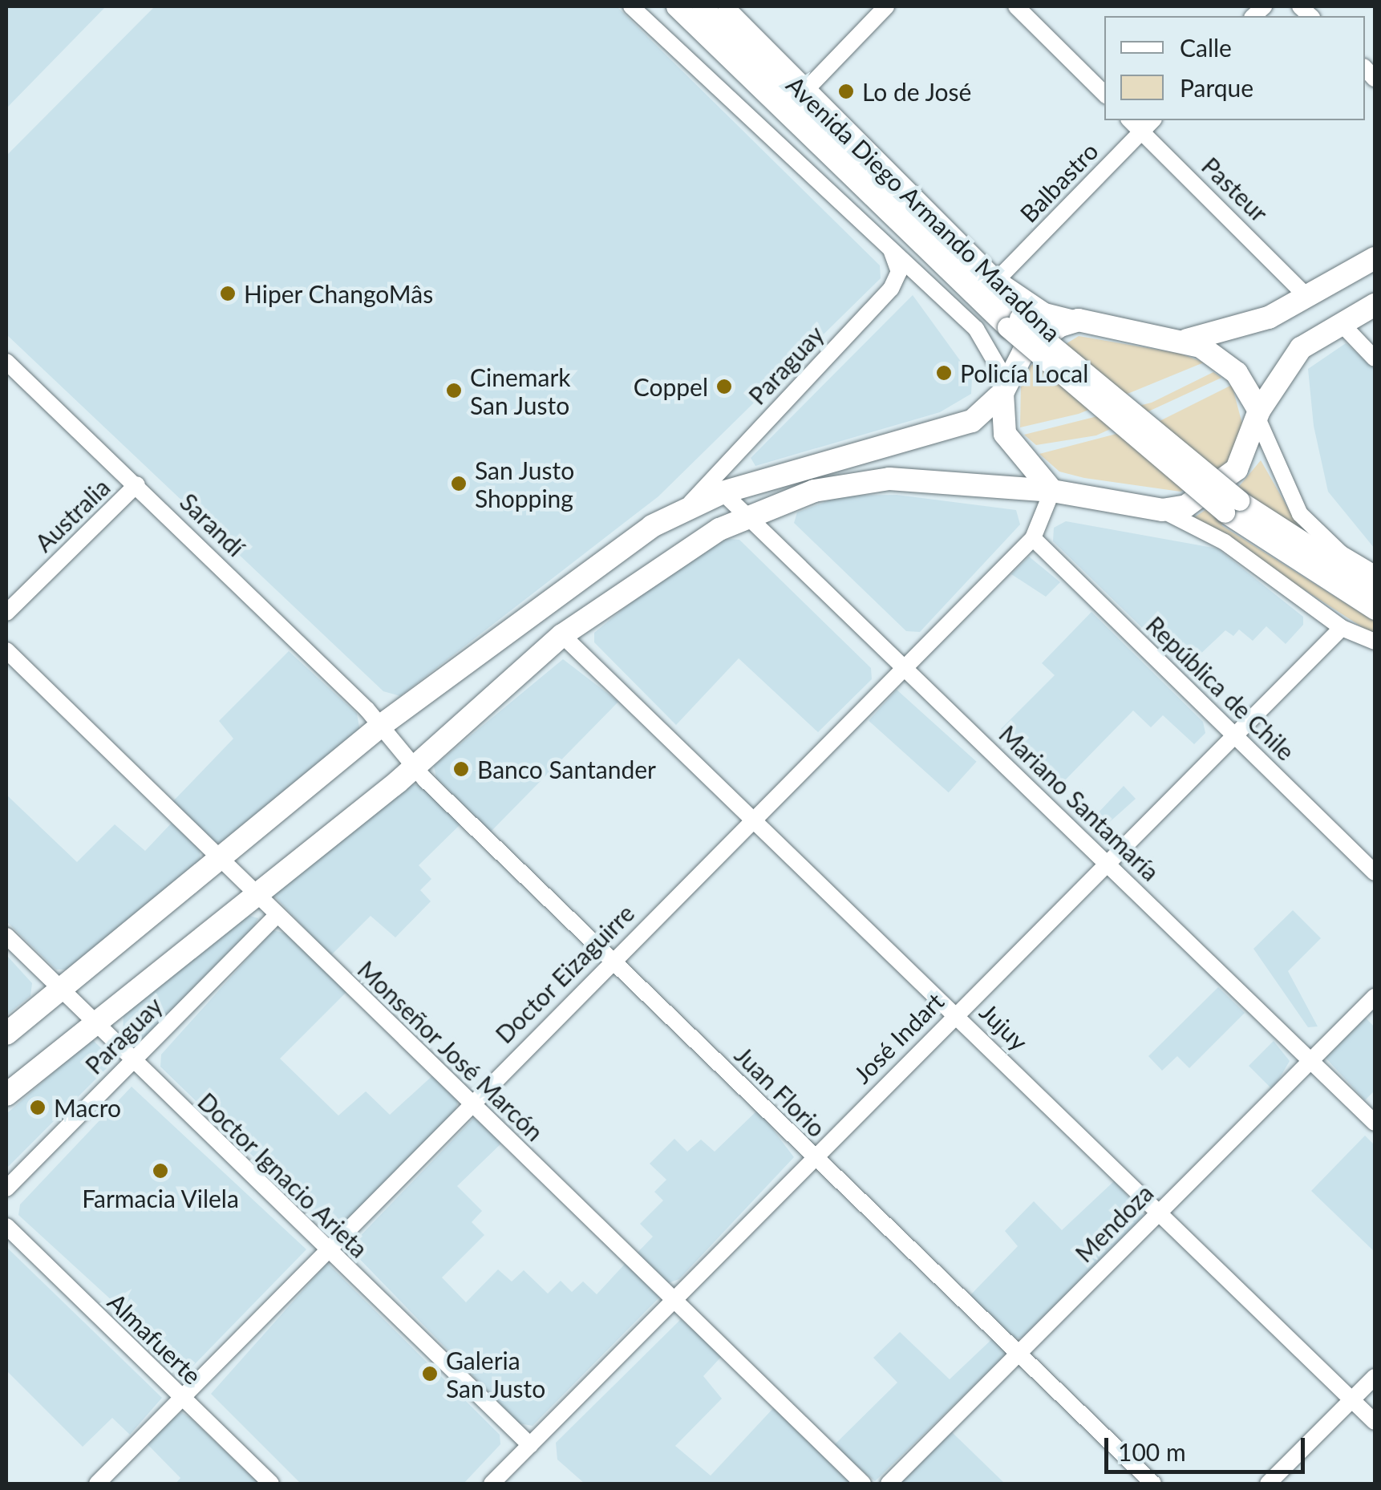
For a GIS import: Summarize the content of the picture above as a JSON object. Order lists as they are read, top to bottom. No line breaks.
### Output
{"streets":{"main road":["Avenida Diego Armando Maradona"],"street":["Balbastro","Pasteur","Paraguay","Australia","Sarandí","República de Chile","Mariano Santamaría","Doctor Eizaguirre","Jujuy","José Indart","Monseñor José Marcón","Juan Florio","Doctor Ignacio Arieta","Mendoza","Almafuerte"]},"crossings":[["Balbastro","Pasteur"],["Balbastro","Avenida Diego Armando Maradona"],["Avenida Diego Armando Maradona","Paraguay"],["Avenida Diego Armando Maradona","Doctor Eizaguirre"],["Paraguay","Monseñor José Marcón"],["Paraguay","Doctor Ignacio Arieta"],["Australia","Sarandí"],["Sarandí","Juan Florio"],["República de Chile","Doctor Eizaguirre"],["República de Chile","José Indart"],["Mariano Santamaría","Doctor Eizaguirre"],["Mariano Santamaría","José Indart"],["Mariano Santamaría","Mendoza"],["Doctor Eizaguirre","Jujuy"],["Doctor Eizaguirre","Monseñor José Marcón"],["Doctor Eizaguirre","Juan Florio"],["Doctor Eizaguirre","Doctor Ignacio Arieta"],["Doctor Eizaguirre","Almafuerte"],["Jujuy","José Indart"],["Jujuy","Mendoza"],["José Indart","Monseñor José Marcón"],["José Indart","Juan Florio"],["José Indart","Doctor Ignacio Arieta"],["Juan Florio","Mendoza"]],"places":["Lo de José","Hiper ChangoMâs","Policía Local","Coppel","Cinemark San Justo","San Justo Shopping","Banco Santander","Macro","Farmacia Vilela","Galeria San Justo"],"legend":["Calle","Parque"],"scale_bar":"100 m"}
